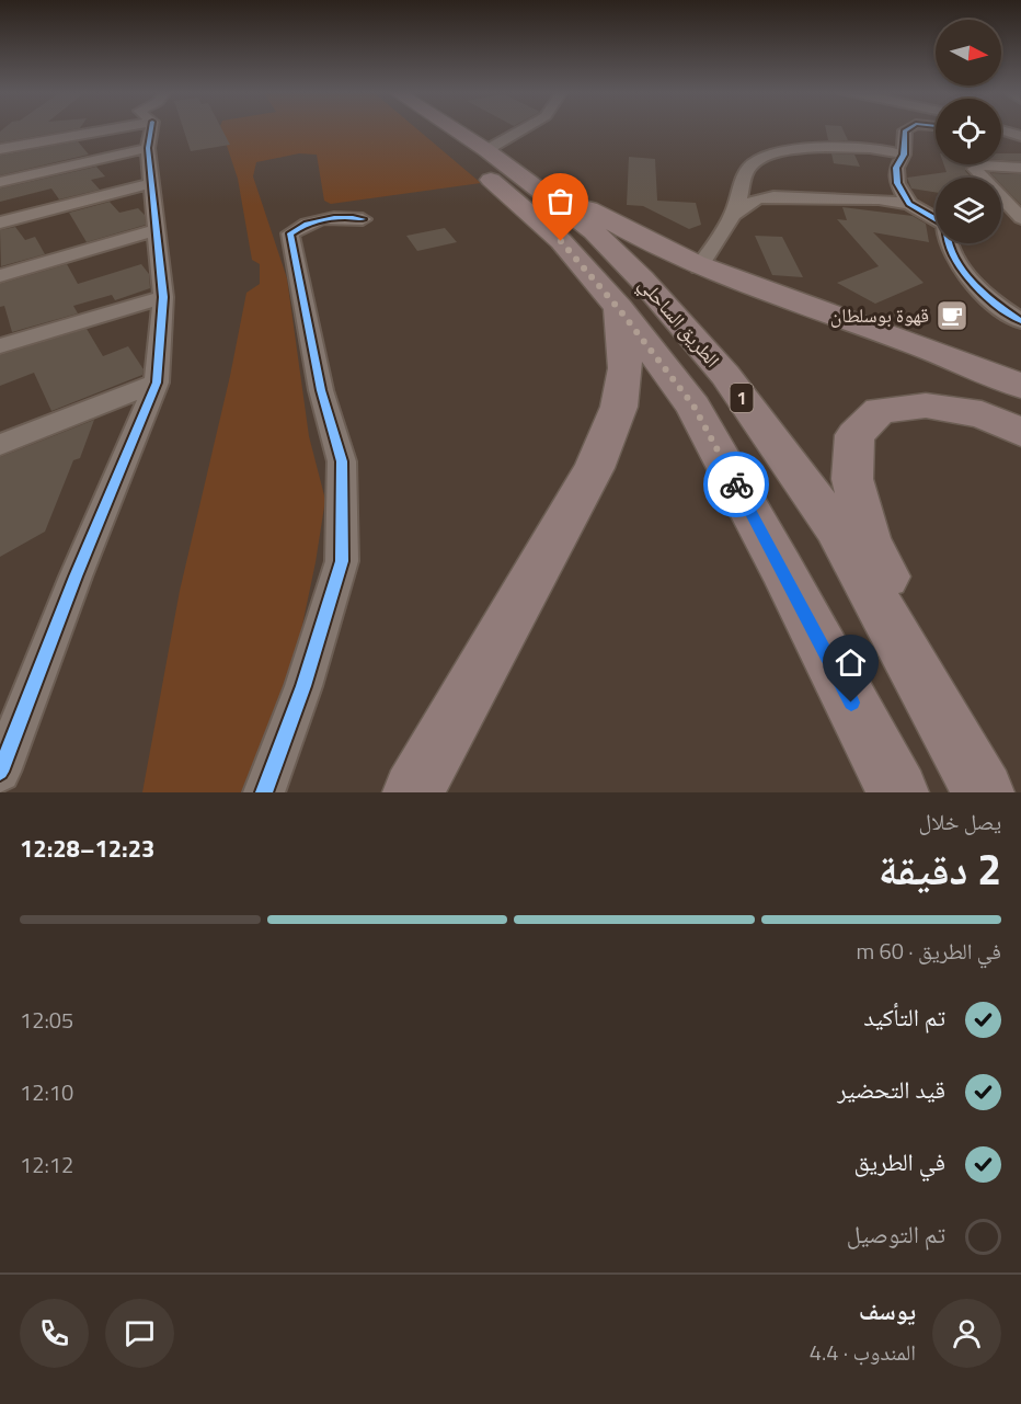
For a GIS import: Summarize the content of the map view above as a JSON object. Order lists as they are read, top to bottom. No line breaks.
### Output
{"streets":{"highway":["الطريق الساحلي","1"]},"places":{"cafe":["قهوة بوسلطان"]},"north":"right","page":{"heading":["2 دقيقة","يصل خلال","12:23–12:28"],"panel":["يوسف","المندوب · 4.4"],"bar":"في الطريق · 60 m","list":[["تم التأكيد","12:05"],["قيد التحضير","12:10"],["في الطريق","12:12"],"تم التوصيل"]}}
